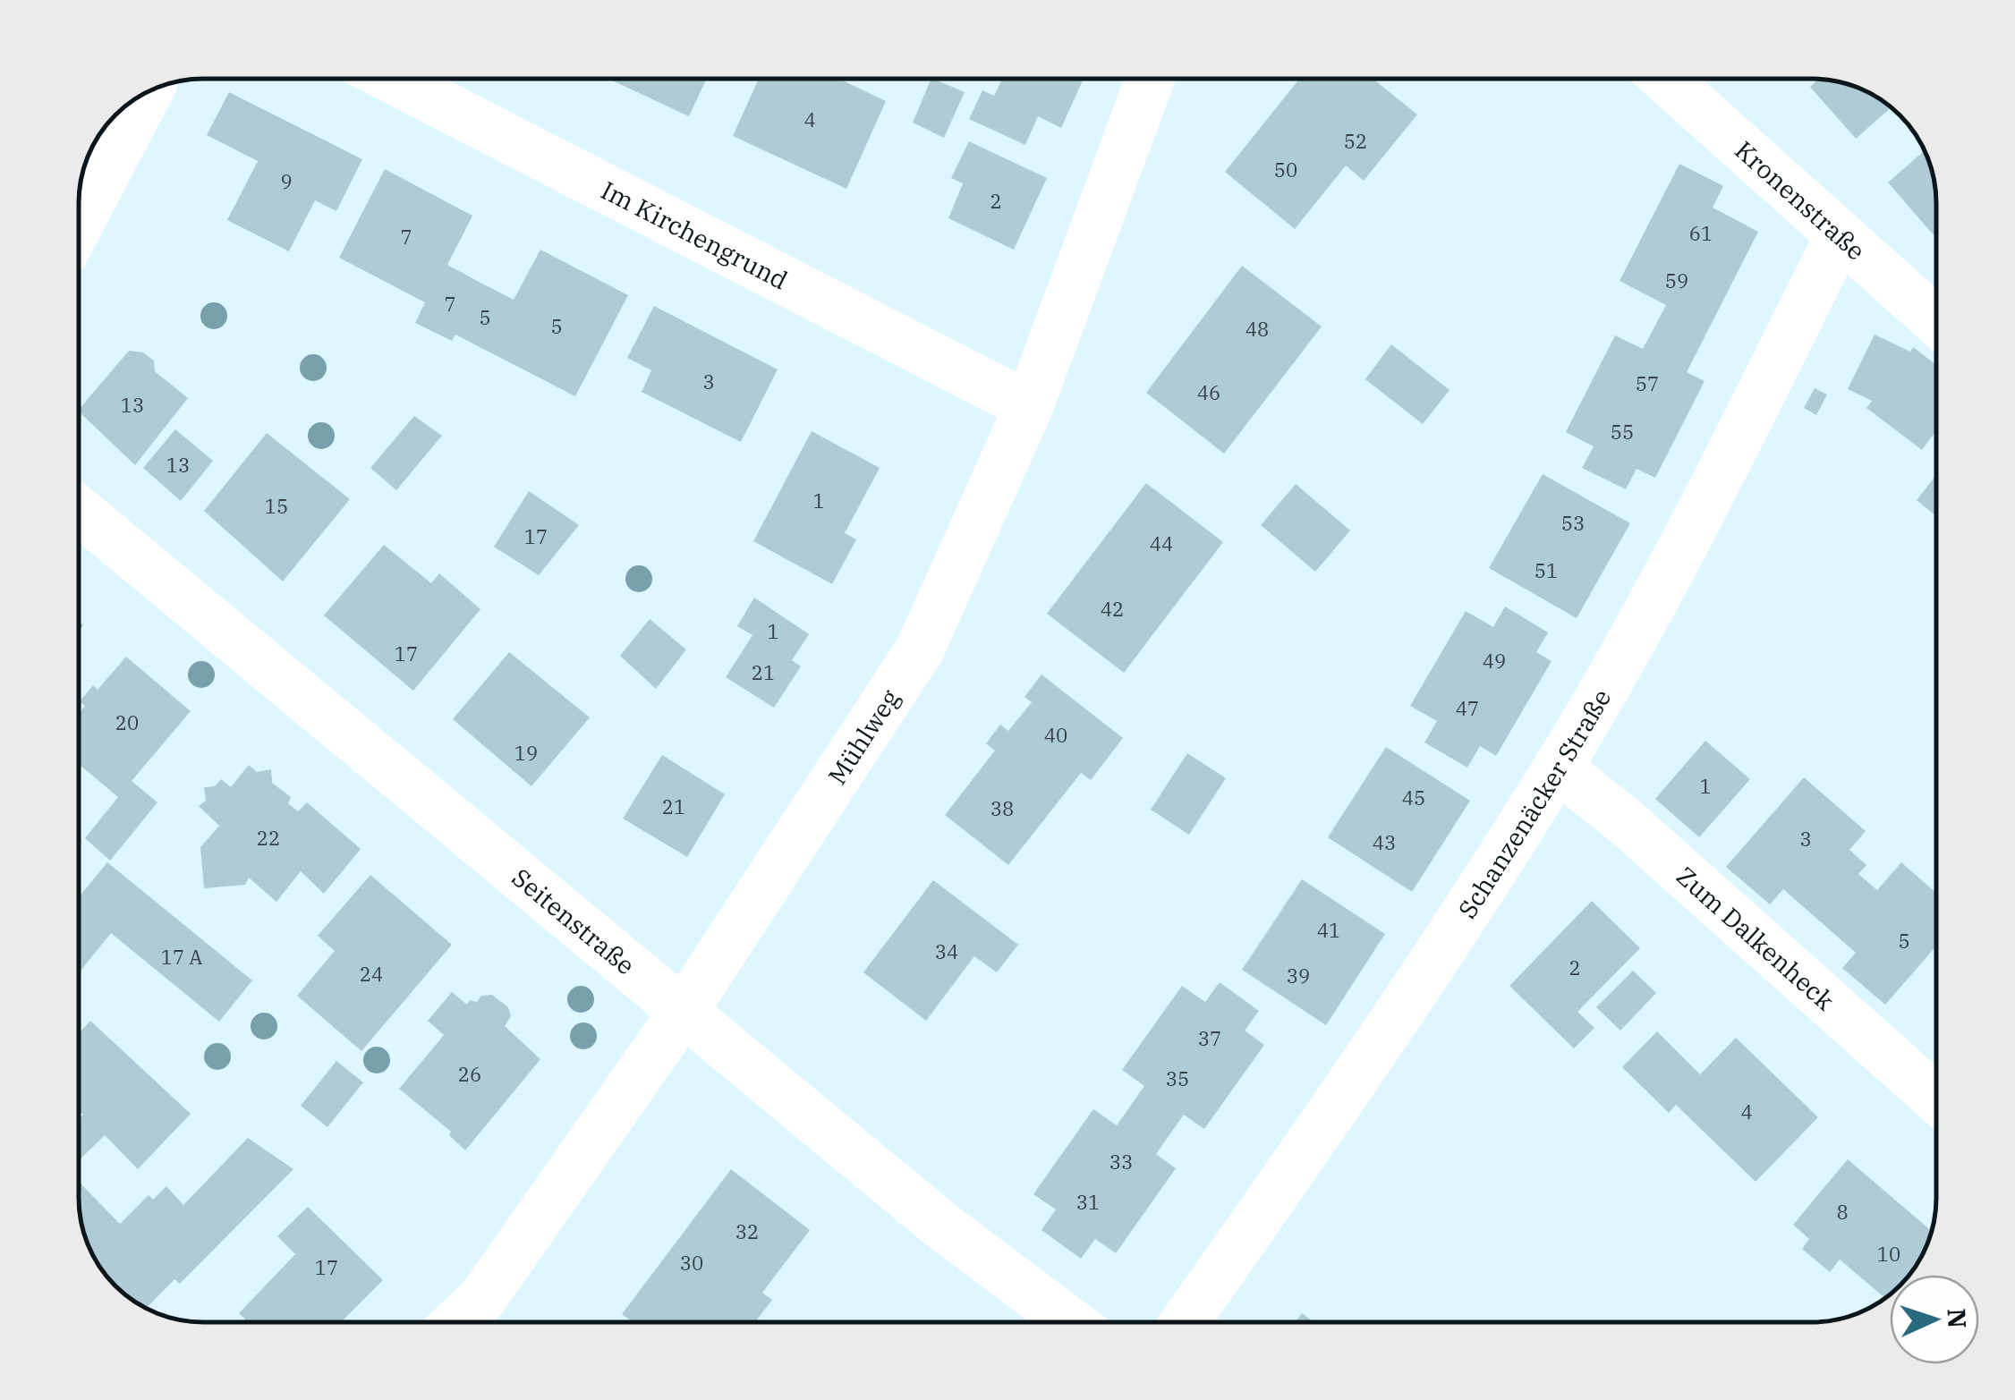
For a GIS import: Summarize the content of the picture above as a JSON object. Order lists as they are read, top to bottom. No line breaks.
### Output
{"streets":{"street":["Kronenstraße","Im Kirchengrund","Mühlweg","Schanzenäcker Straße","Seitenstraße","Zum Dalkenheck"]},"crossings":[["Kronenstraße","Schanzenäcker Straße"],["Im Kirchengrund","Mühlweg"],["Mühlweg","Seitenstraße"],["Schanzenäcker Straße","Zum Dalkenheck"]],"house_numbers":["4","52","50","9","2","61","7","59","7","5","5","48","3","57","46","13","55","13","1","15","53","17","44","51","42","1","17","49","21","47","20","40","19","1","45","21","38","22","3","43","41","5","34","17 A","2","24","39","37","26","35","4","33","31","8","32","10","30","17"],"north":"right"}
